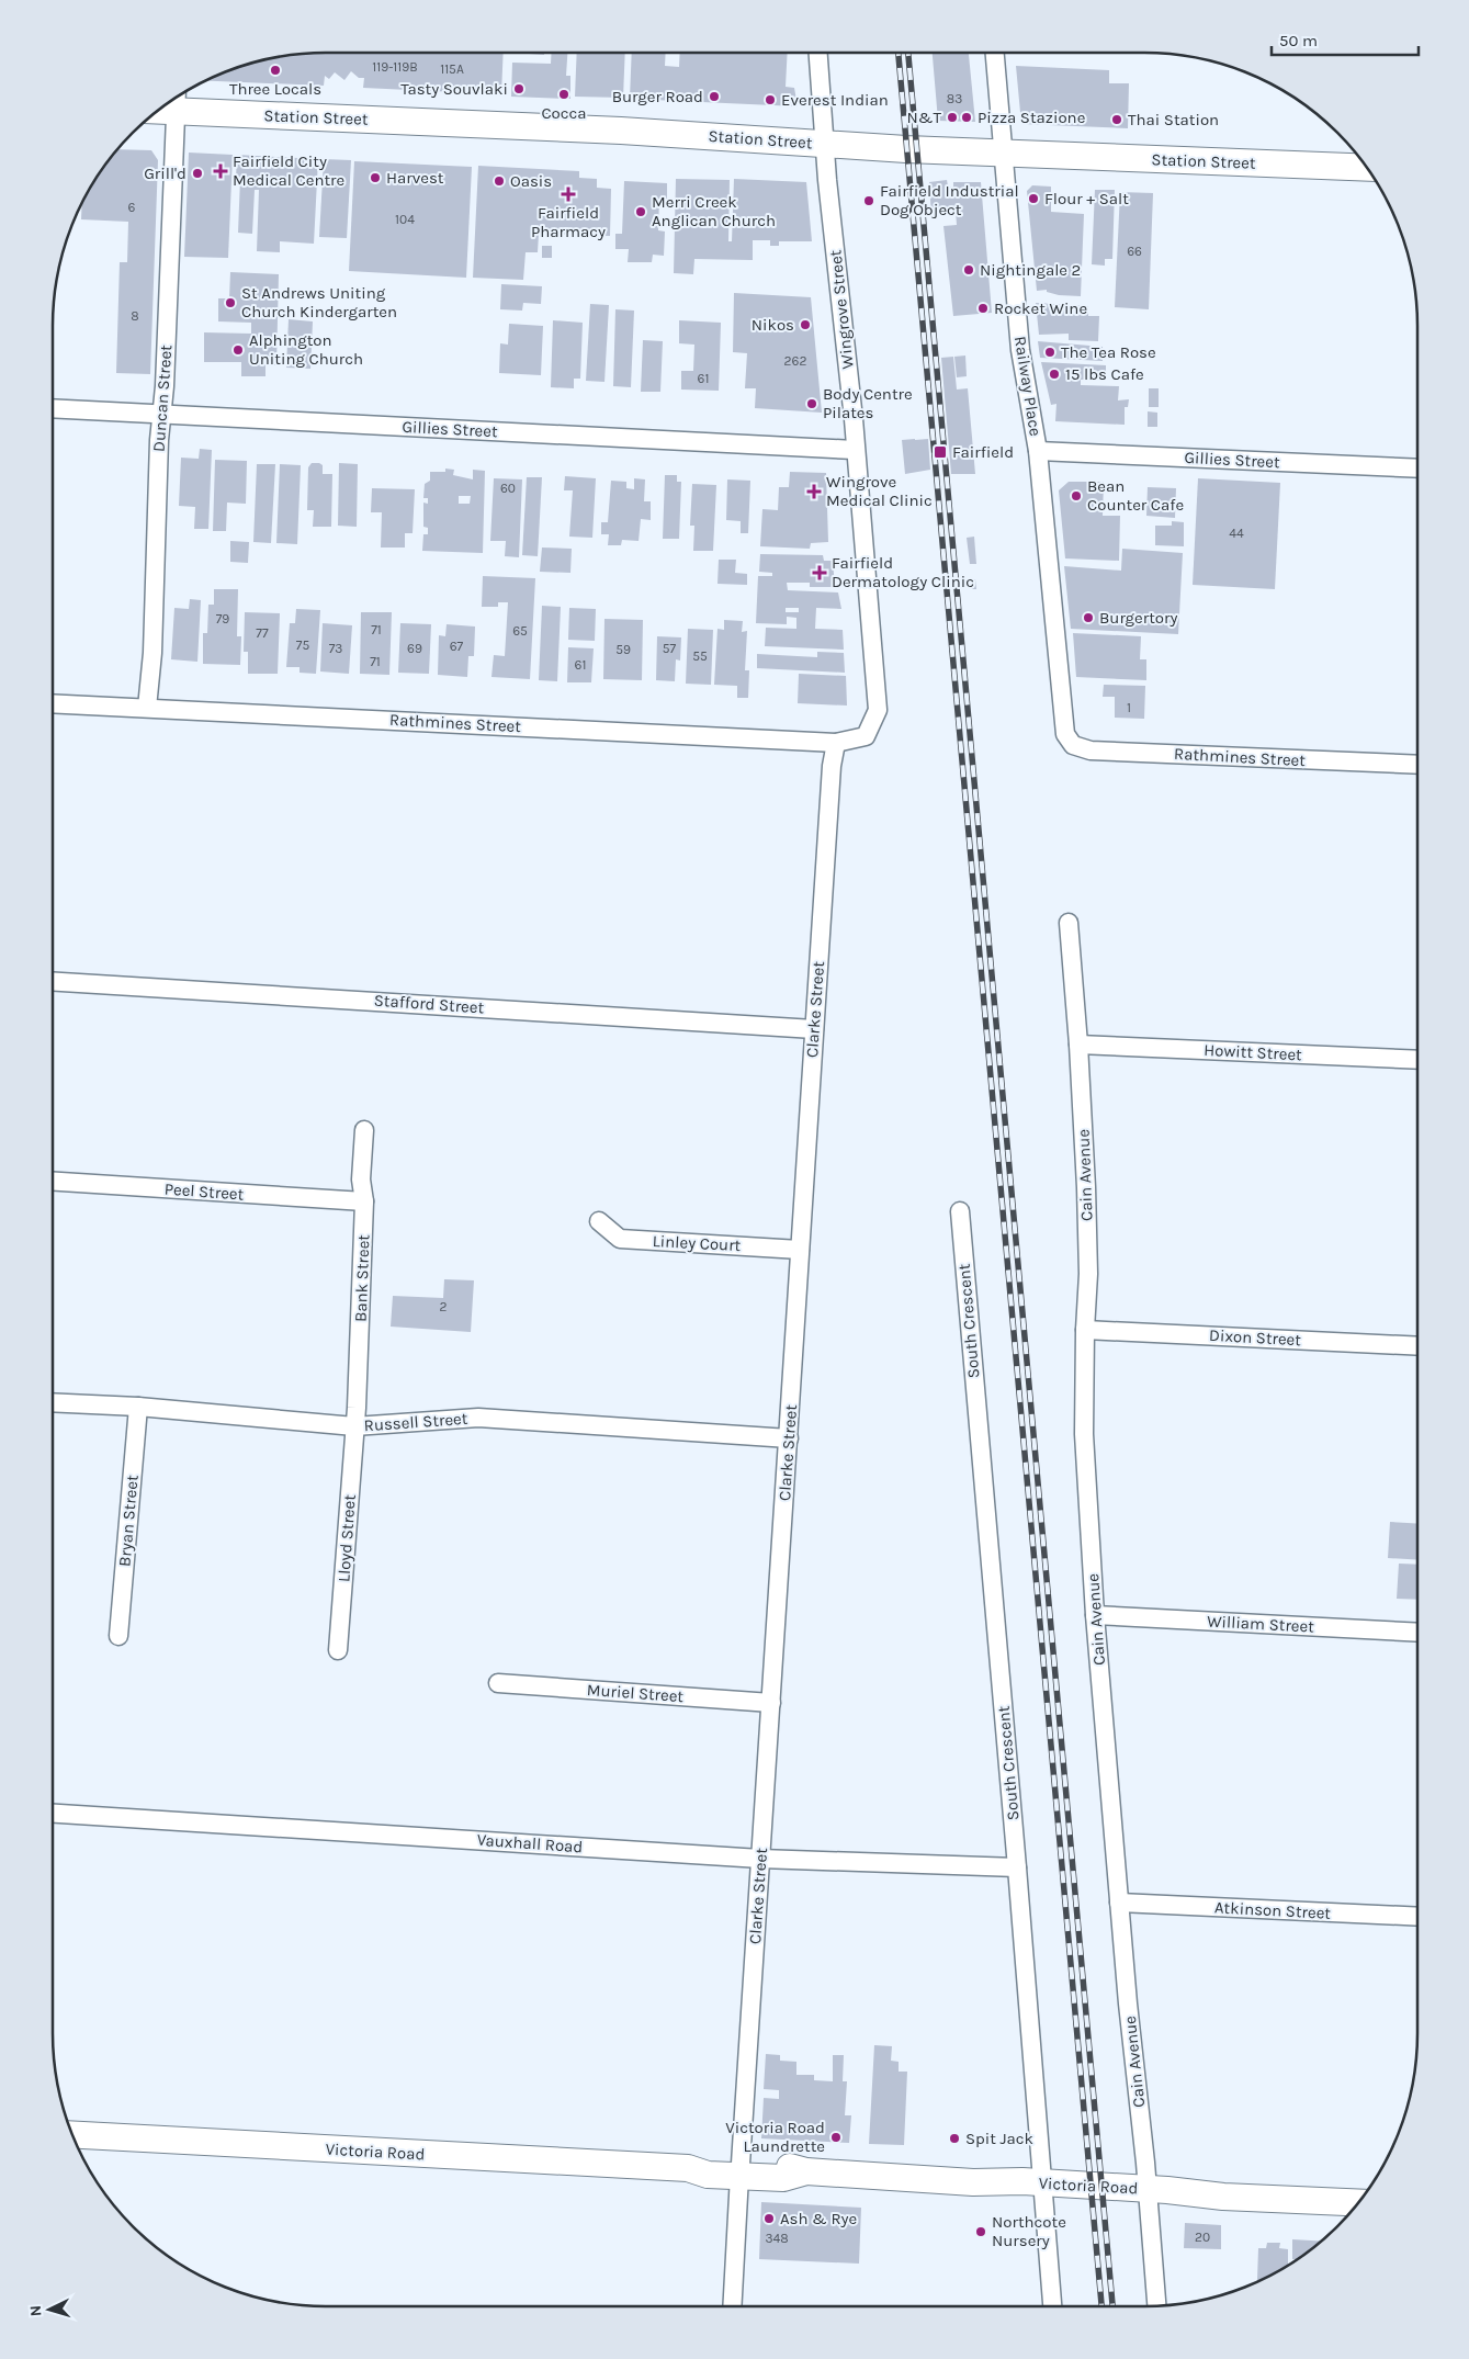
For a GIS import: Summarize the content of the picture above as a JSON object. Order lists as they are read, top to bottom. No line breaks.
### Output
{"streets":{"street":["Station Street","Wingrove Street","Railway Place","Duncan Street","Gillies Street","Rathmines Street","Stafford Street","Clarke Street","Howitt Street","Cain Avenue","Peel Street","Linley Court","Bank Street","South Crescent","Dixon Street","Russell Street","Bryan Street","Lloyd Street","William Street","Muriel Street","Vauxhall Road","Atkinson Street","Victoria Road"]},"crossings":[["Station Street","Wingrove Street"],["Station Street","Railway Place"],["Station Street","Duncan Street"],["Wingrove Street","Gillies Street"],["Wingrove Street","Rathmines Street"],["Railway Place","Gillies Street"],["Railway Place","Rathmines Street"],["Duncan Street","Gillies Street"],["Duncan Street","Rathmines Street"],["Rathmines Street","Clarke Street"],["Stafford Street","Clarke Street"],["Clarke Street","Linley Court"],["Clarke Street","Russell Street"],["Clarke Street","Muriel Street"],["Clarke Street","Vauxhall Road"],["Clarke Street","Victoria Road"],["Howitt Street","Cain Avenue"],["Cain Avenue","Dixon Street"],["Cain Avenue","William Street"],["Cain Avenue","Atkinson Street"],["Cain Avenue","Victoria Road"],["Peel Street","Bank Street"],["Bank Street","Russell Street"],["Bank Street","Lloyd Street"],["South Crescent","Vauxhall Road"],["South Crescent","Victoria Road"],["Russell Street","Bryan Street"],["Russell Street","Lloyd Street"]],"places":{"other":["Three Locals","Tasty Souvlaki","Cocca","Burger Road","Everest Indian","N&T","Pizza Stazione","Thai Station","Grill'd","Harvest","Oasis","Flour + Salt","Fairfield Industrial Dog Object","Merri Creek Anglican Church","Nightingale 2","St Andrews Uniting Church Kindergarten","Rocket Wine","Nikos","Alphington Uniting Church","The Tea Rose","15 lbs Cafe","Body Centre Pilates","Bean Counter Cafe","Burgertory","Victoria Road Laundrette","Spit Jack","Ash & Rye","Northcote Nursery"],"health":["Fairfield City Medical Centre","Fairfield Pharmacy","Wingrove Medical Clinic","Fairfield Dermatology Clinic"],"transit":["Fairfield"]},"house_numbers":["119-119B","115A","83","6","104","66","8","262","61","60","44","79","71","65","77","75","67","73","69","57","59","55","71","61","1","2","20","348"],"scale_bar":"50 m","north":"left"}
